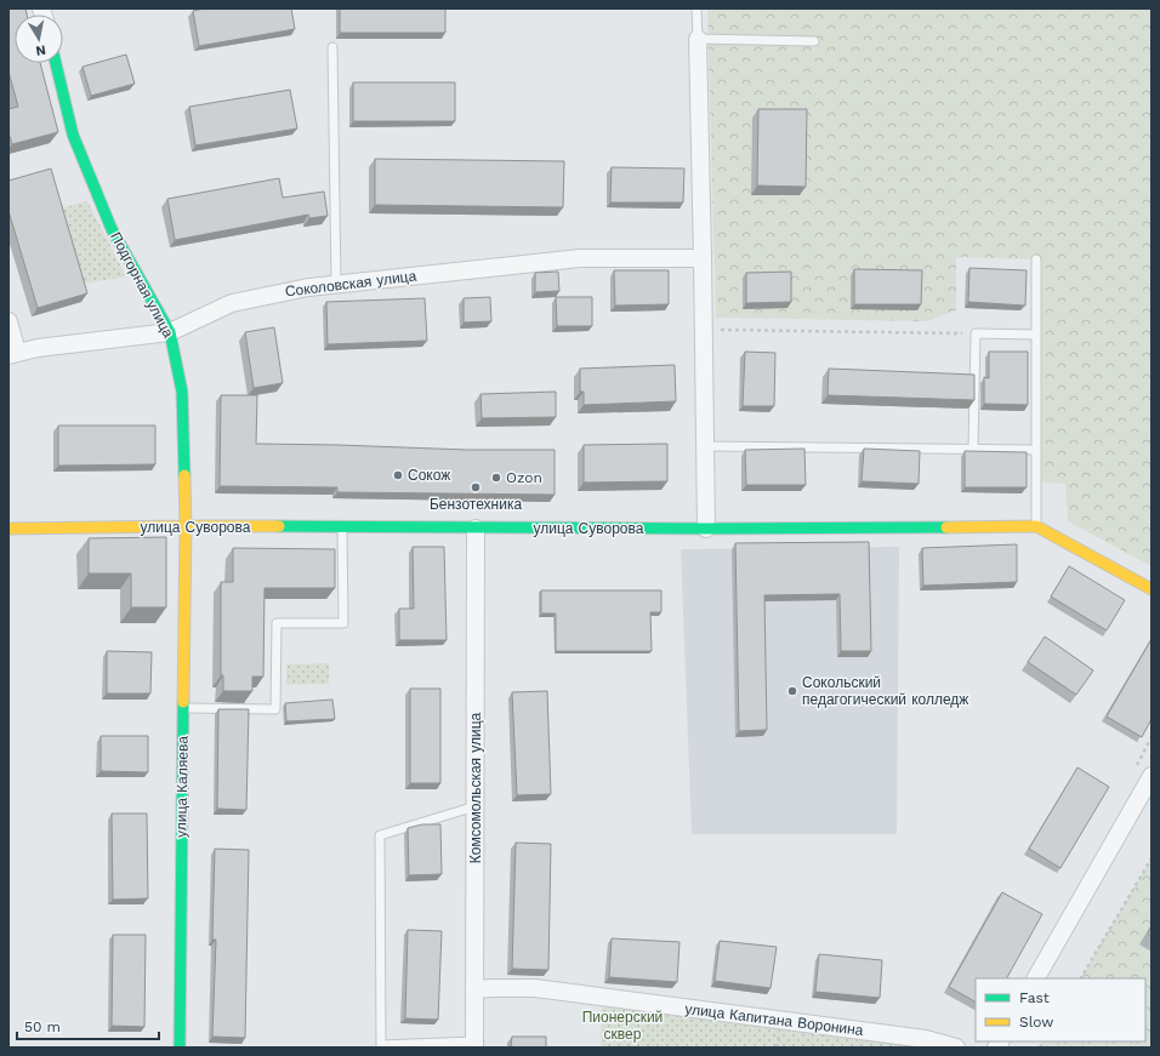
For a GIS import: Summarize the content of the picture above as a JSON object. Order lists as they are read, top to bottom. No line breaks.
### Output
{"streets":{"street":["Соколовская улица","Подгорная улица","улица Суворова","улица Каляева","Комсомольская улица","улица Капитана Воронина"]},"crossings":[["Соколовская улица","Подгорная улица"],["Подгорная улица","улица Суворова"],["Подгорная улица","улица Каляева"],["улица Суворова","улица Каляева"],["улица Суворова","Комсомольская улица"],["Комсомольская улица","улица Капитана Воронина"]],"parks":["Пионерский сквер"],"places":["Сокож","Ozon","Бензотехника","Сокольский педагогический колледж"],"legend":["Fast","Slow"],"scale_bar":"50 m","north":"bottom"}
